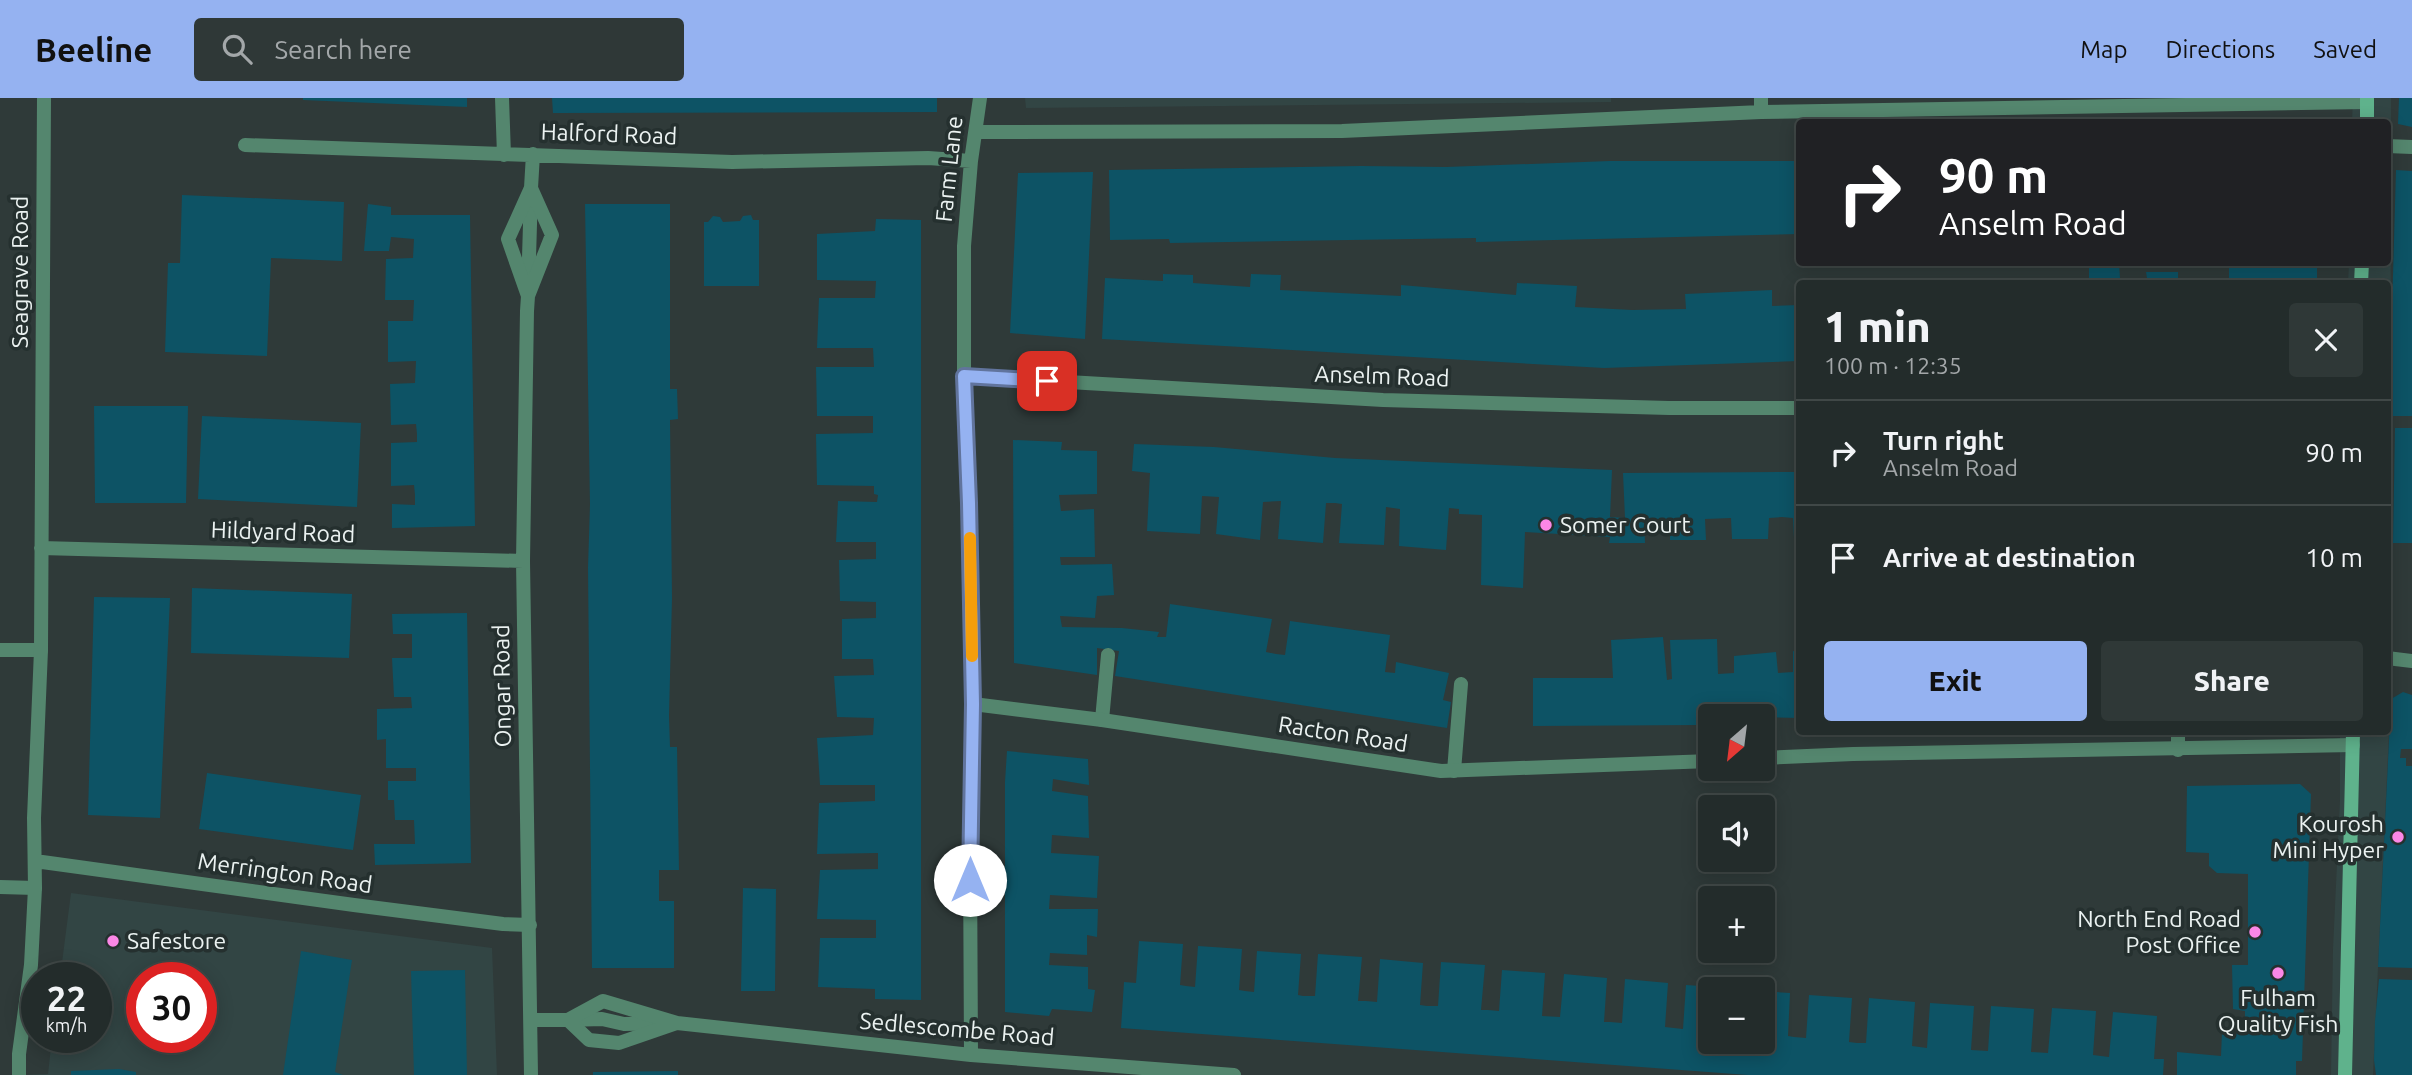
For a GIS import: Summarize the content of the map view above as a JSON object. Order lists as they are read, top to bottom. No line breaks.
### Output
{"streets":{"street":["Halford Road","Farm Lane","Seagrave Road","Anselm Road","Hildyard Road","Ongar Road","Racton Road","Merrington Road","Sedlescombe Road"]},"crossings":[["Halford Road","Farm Lane"],["Halford Road","Ongar Road"],["Farm Lane","Anselm Road"],["Farm Lane","Racton Road"],["Farm Lane","Sedlescombe Road"],["Seagrave Road","Hildyard Road"],["Seagrave Road","Merrington Road"],["Hildyard Road","Ongar Road"],["Ongar Road","Merrington Road"],["Ongar Road","Sedlescombe Road"]],"places":["Somer Court","Kourosh Mini Hyper","North End Road Post Office","Safestore","Fulham Quality Fish"],"north":"bottom left","page":{"header":"Beeline","search":"Search here","nav":["Map","Directions","Saved"],"turn":["90 m","Anselm Road"],"heading":["1 min","100 m · 12:35"],"list":[{"name":"Turn right","note":"Anselm Road","value":"90 m"},{"name":"Arrive at destination","value":"10 m"}],"buttons":["Exit","Share"],"map_buttons":["+","−"],"speed":"22 km/h","limit":"30"}}
